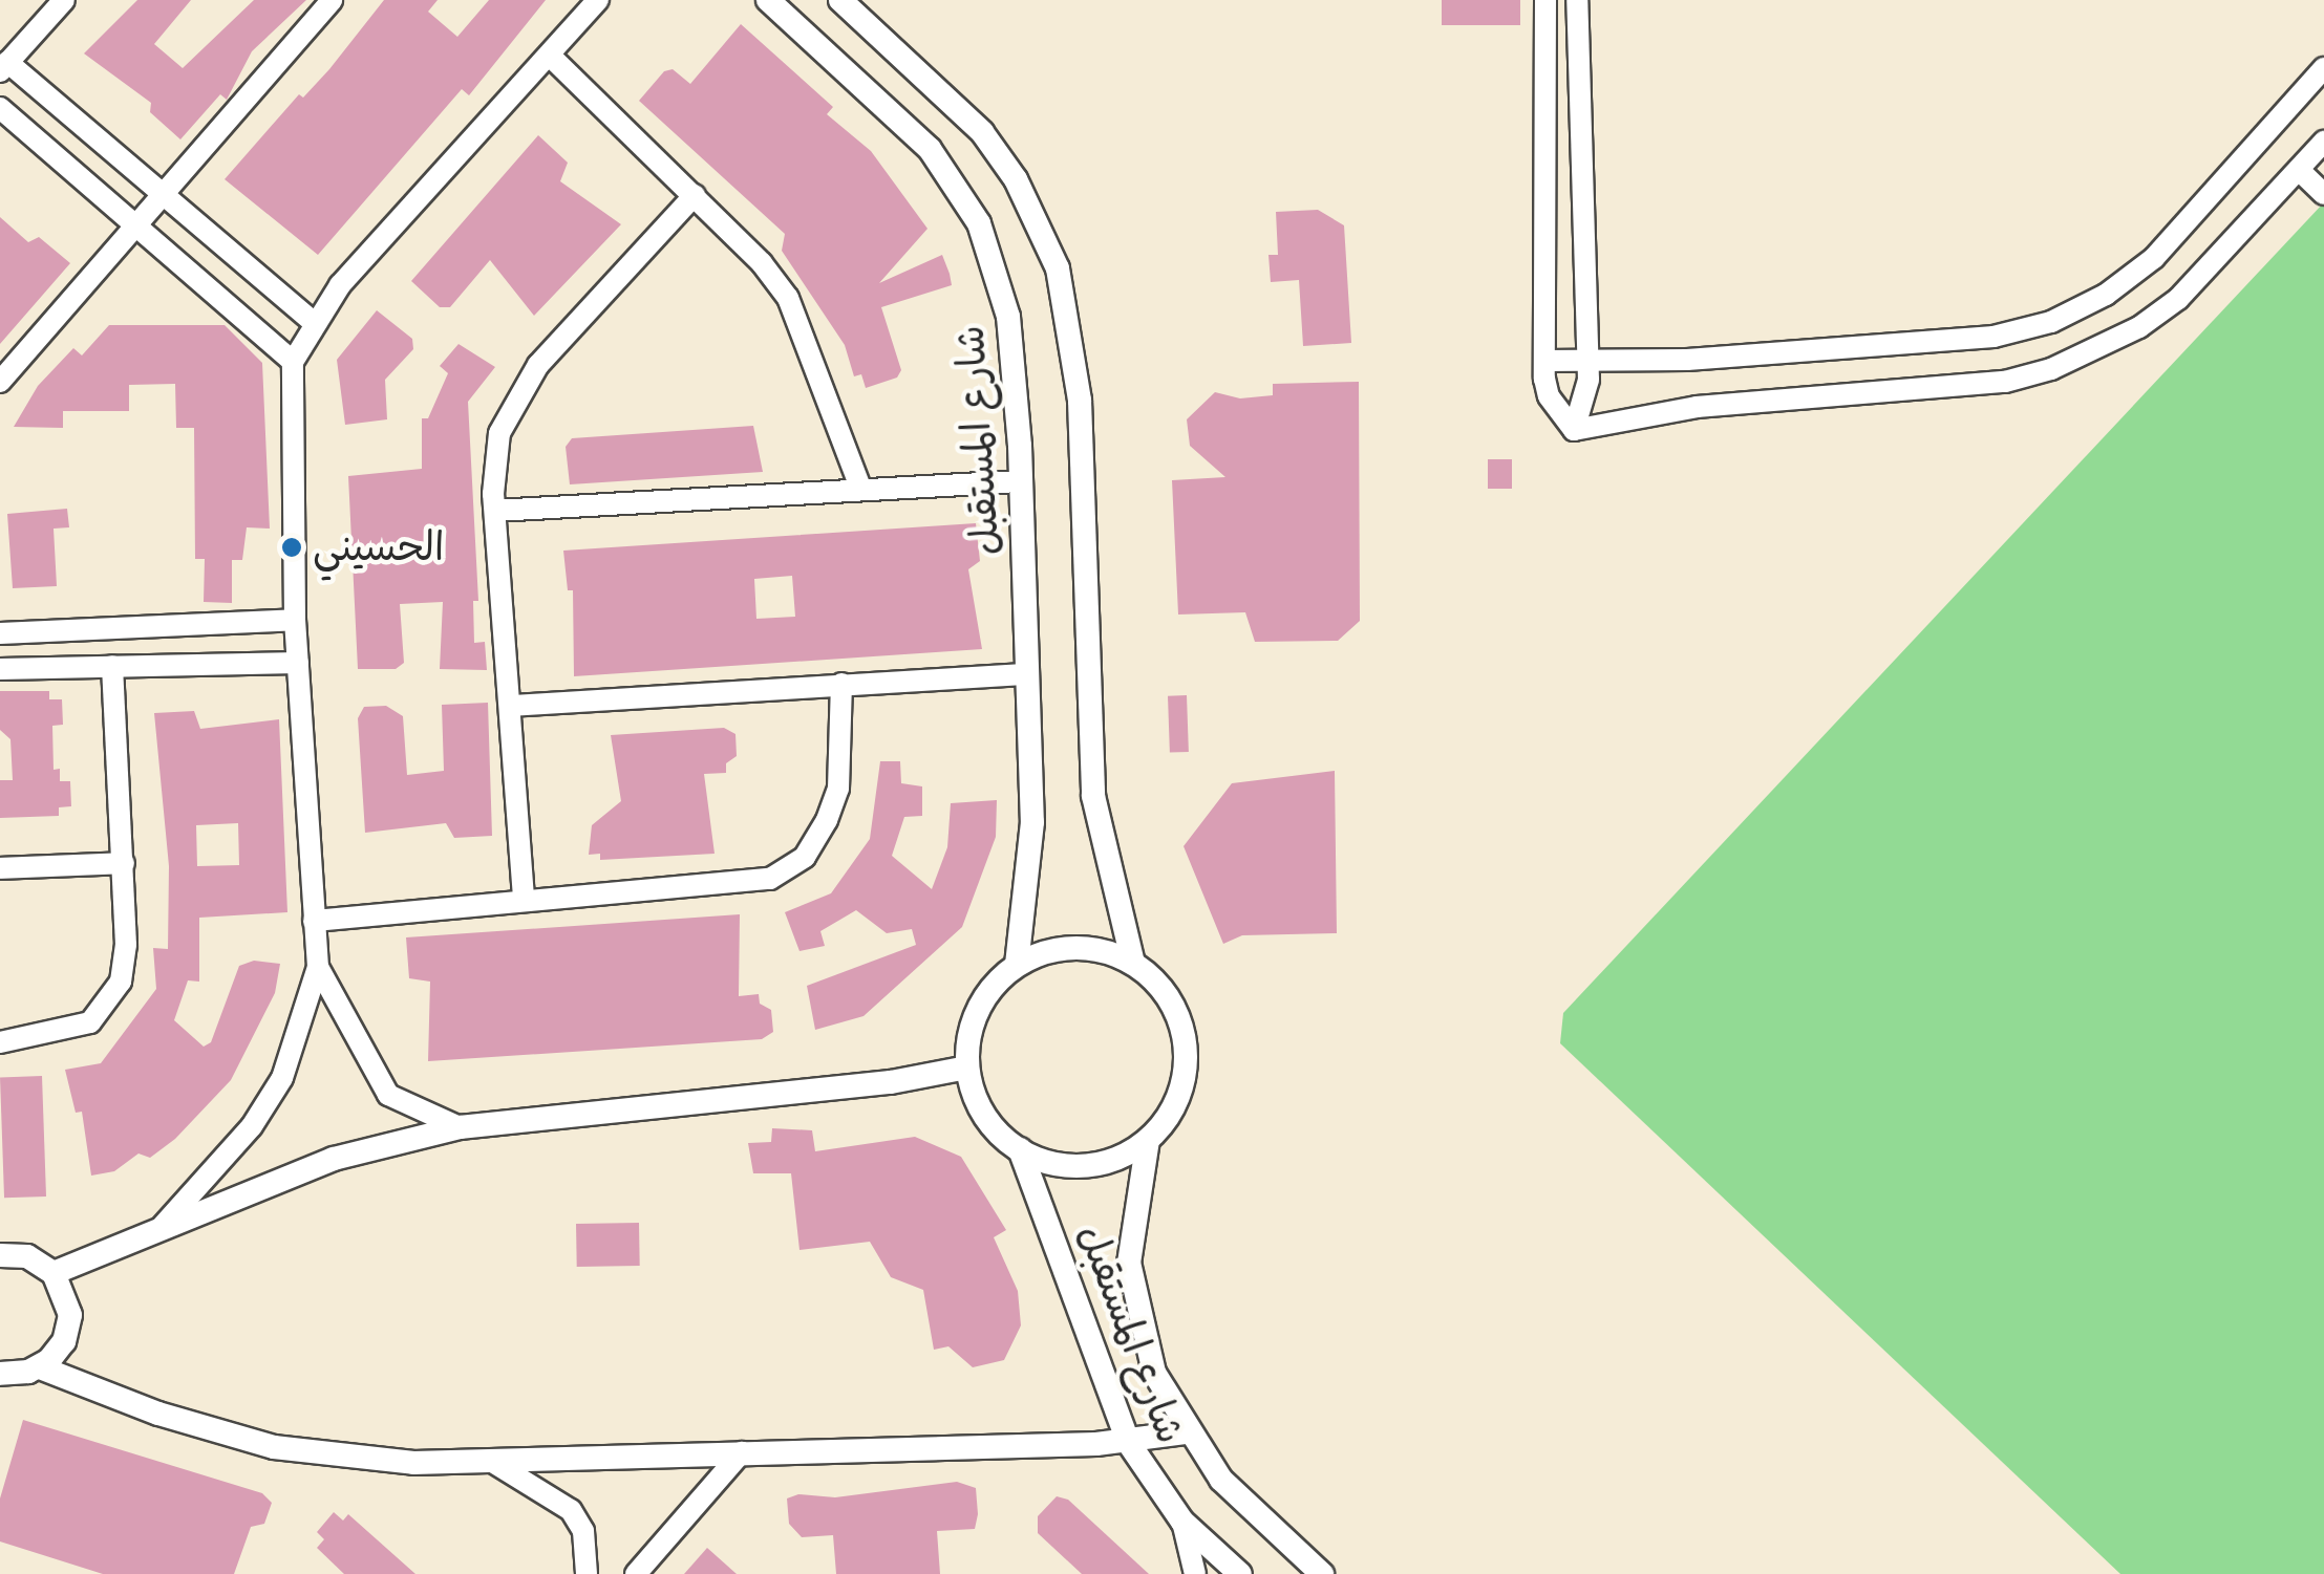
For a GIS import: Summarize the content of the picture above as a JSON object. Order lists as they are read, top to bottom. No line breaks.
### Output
{"streets":{"street":["شارع المستقبل"]},"places":["الحسيني"]}
